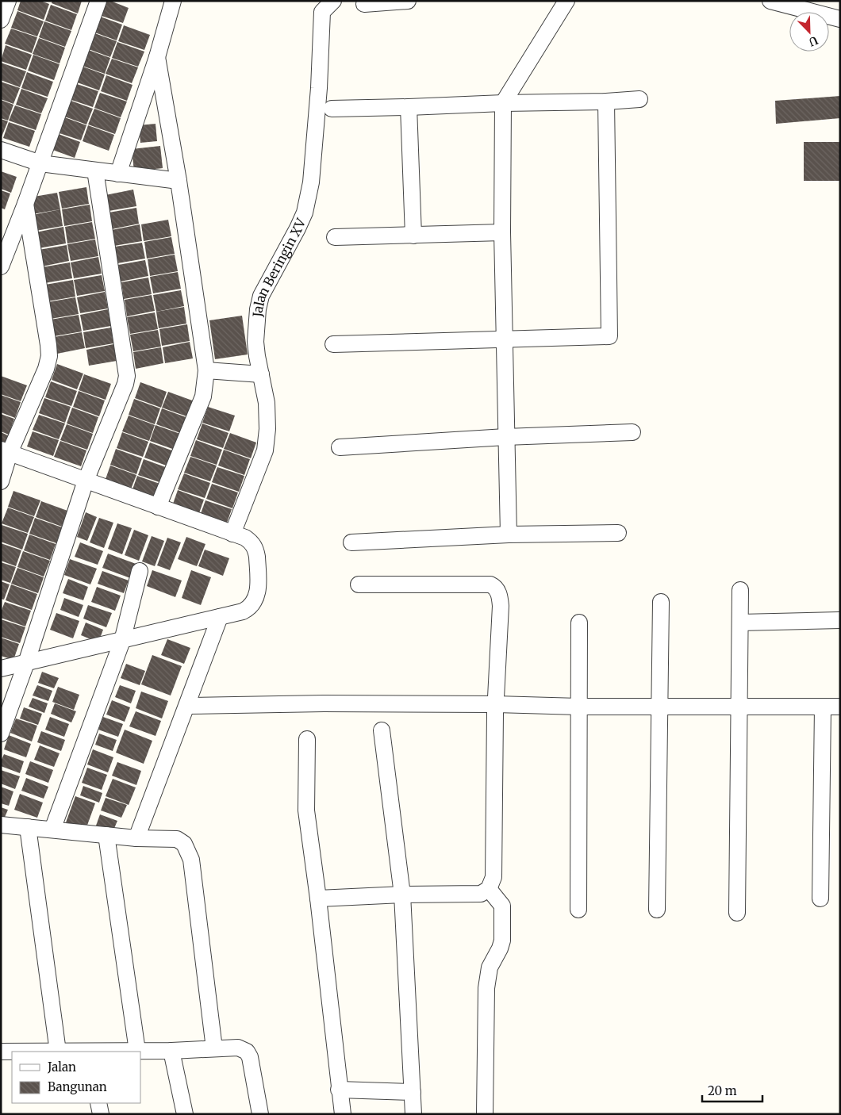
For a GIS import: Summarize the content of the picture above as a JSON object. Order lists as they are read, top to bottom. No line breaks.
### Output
{"streets":{"street":["Jalan Beringin XV"]},"legend":["Jalan","Bangunan"],"scale_bar":"20 m","north":"bottom right"}
